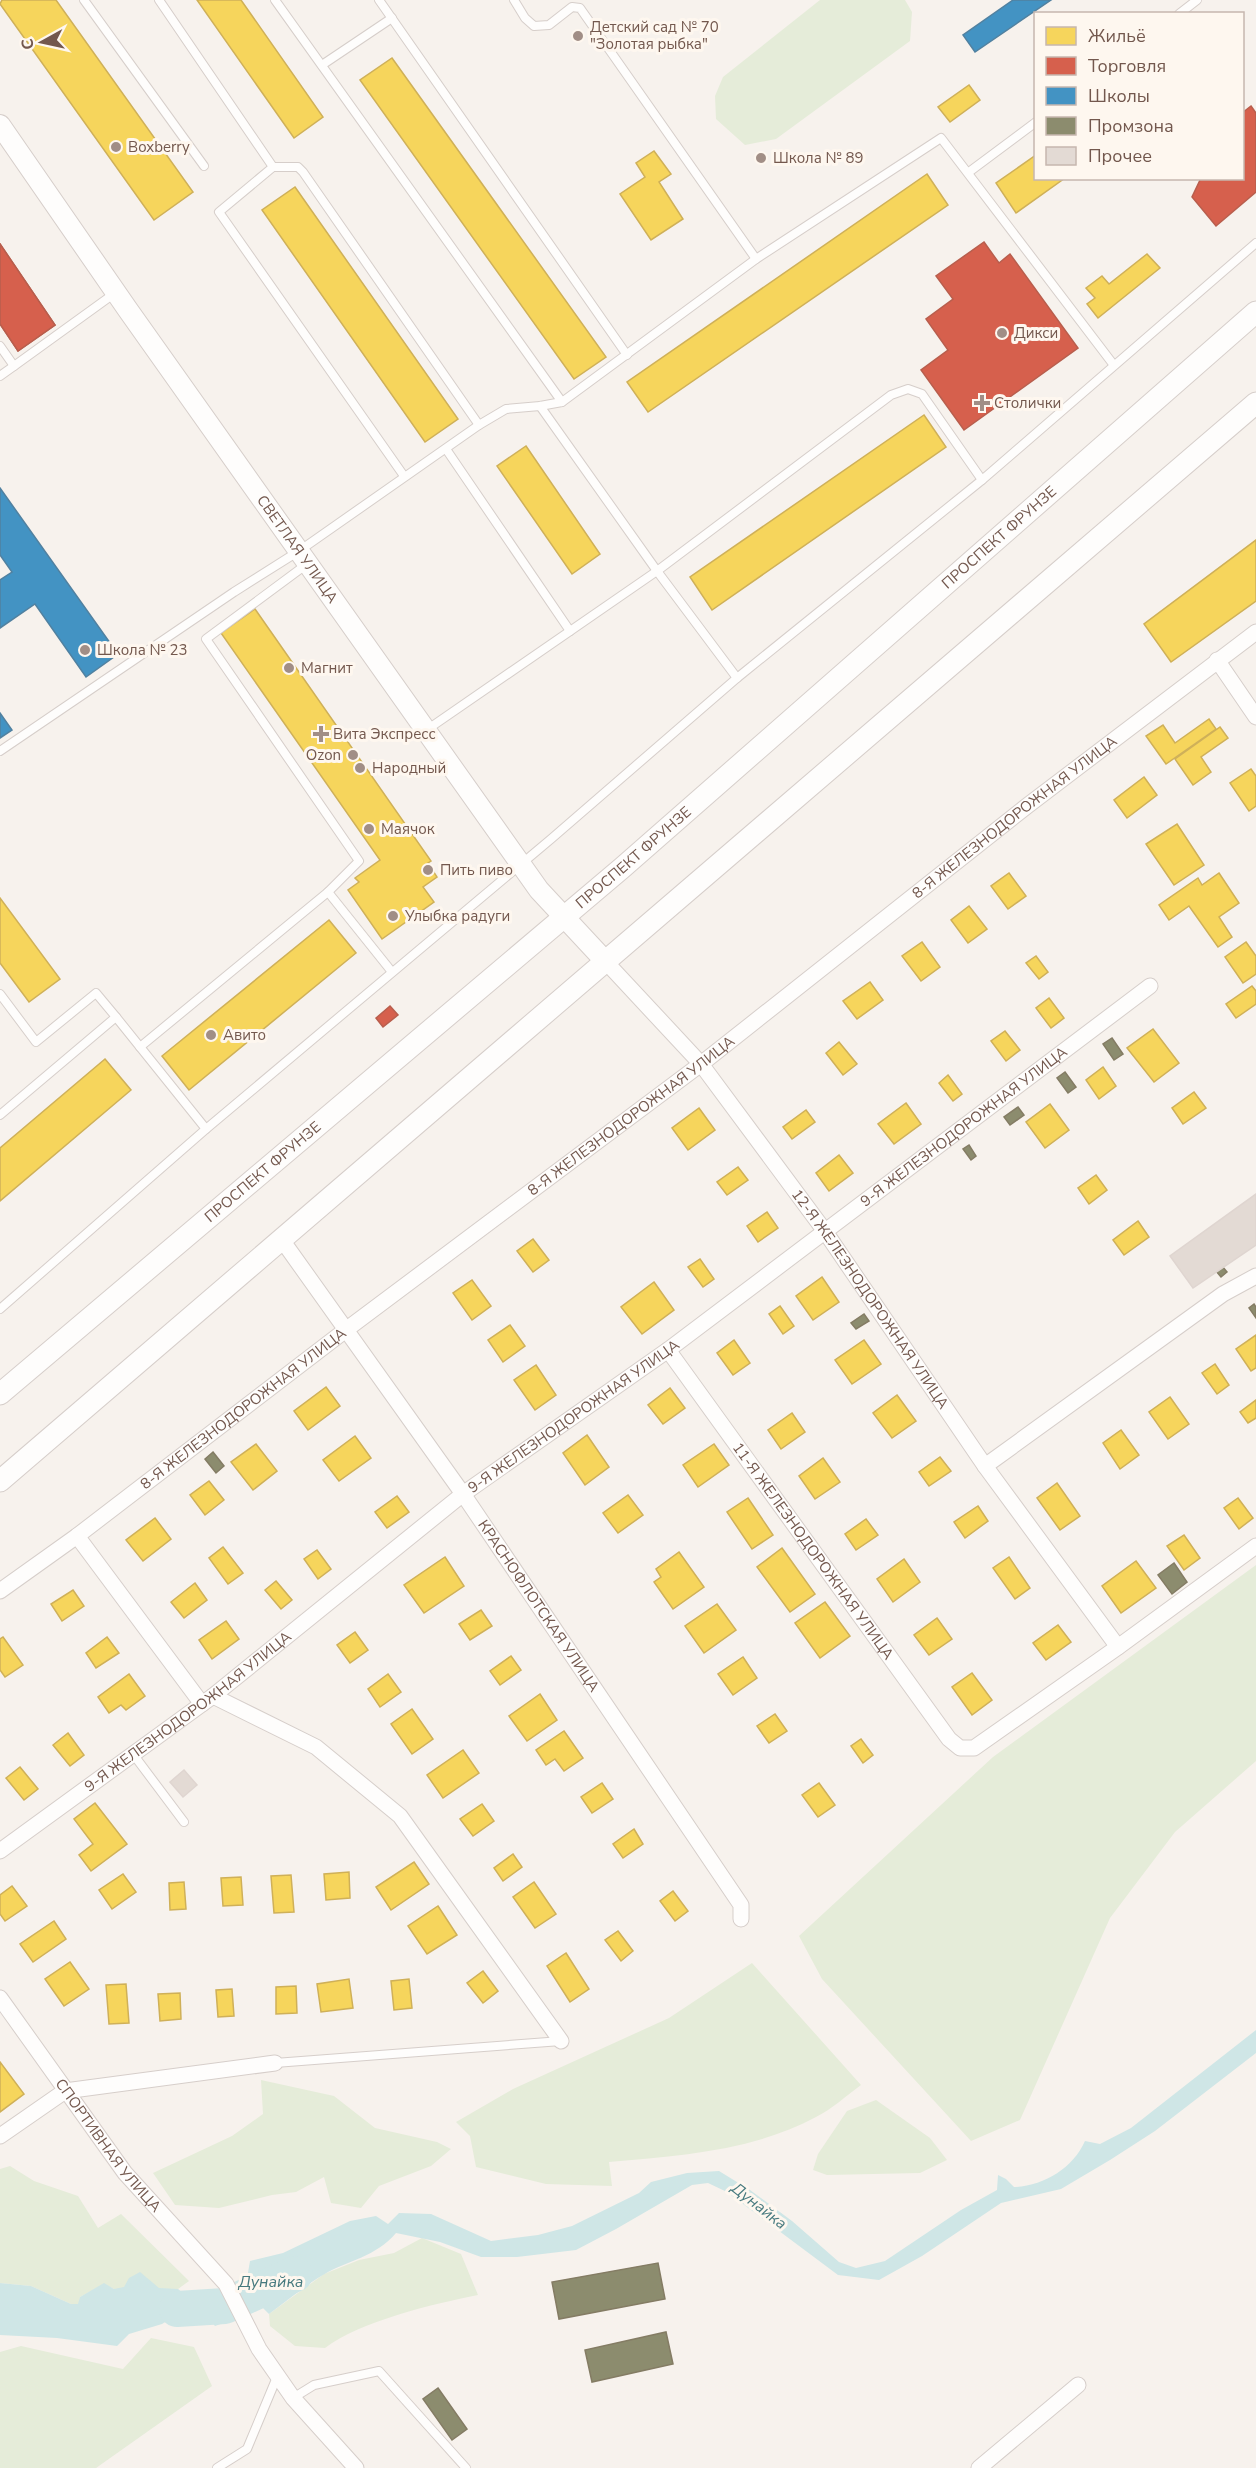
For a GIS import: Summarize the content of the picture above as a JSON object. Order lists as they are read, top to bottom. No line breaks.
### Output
{"streets":{"main road":["ПРОСПЕКТ ФРУНЗЕ"],"street":["СВЕТЛАЯ УЛИЦА","8-Я ЖЕЛЕЗНОДОРОЖНАЯ УЛИЦА","9-Я ЖЕЛЕЗНОДОРОЖНАЯ УЛИЦА","12-Я ЖЕЛЕЗНОДОРОЖНАЯ УЛИЦА","11-Я ЖЕЛЕЗНОДОРОЖНАЯ УЛИЦА","КРАСНОФЛОТСКАЯ УЛИЦА","СПОРТИВНАЯ УЛИЦА"]},"crossings":[["ПРОСПЕКТ ФРУНЗЕ","СВЕТЛАЯ УЛИЦА"],["СВЕТЛАЯ УЛИЦА","12-Я ЖЕЛЕЗНОДОРОЖНАЯ УЛИЦА"],["8-Я ЖЕЛЕЗНОДОРОЖНАЯ УЛИЦА","12-Я ЖЕЛЕЗНОДОРОЖНАЯ УЛИЦА"],["8-Я ЖЕЛЕЗНОДОРОЖНАЯ УЛИЦА","КРАСНОФЛОТСКАЯ УЛИЦА"],["9-Я ЖЕЛЕЗНОДОРОЖНАЯ УЛИЦА","12-Я ЖЕЛЕЗНОДОРОЖНАЯ УЛИЦА"],["9-Я ЖЕЛЕЗНОДОРОЖНАЯ УЛИЦА","11-Я ЖЕЛЕЗНОДОРОЖНАЯ УЛИЦА"],["9-Я ЖЕЛЕЗНОДОРОЖНАЯ УЛИЦА","КРАСНОФЛОТСКАЯ УЛИЦА"],["12-Я ЖЕЛЕЗНОДОРОЖНАЯ УЛИЦА","11-Я ЖЕЛЕЗНОДОРОЖНАЯ УЛИЦА"]],"water":["Дунайка"],"places":{"other":["Детский сад № 70 \"Золотая рыбка\"","Boxberry","Школа № 89","Дикси","Школа № 23","Магнит","Ozon","Народный","Маячок","Пить пиво","Улыбка радуги","Авито"],"health":["Столички","Вита Экспресс"]},"legend":["Жильё","Торговля","Школы","Промзона","Прочее"],"north":"left"}
